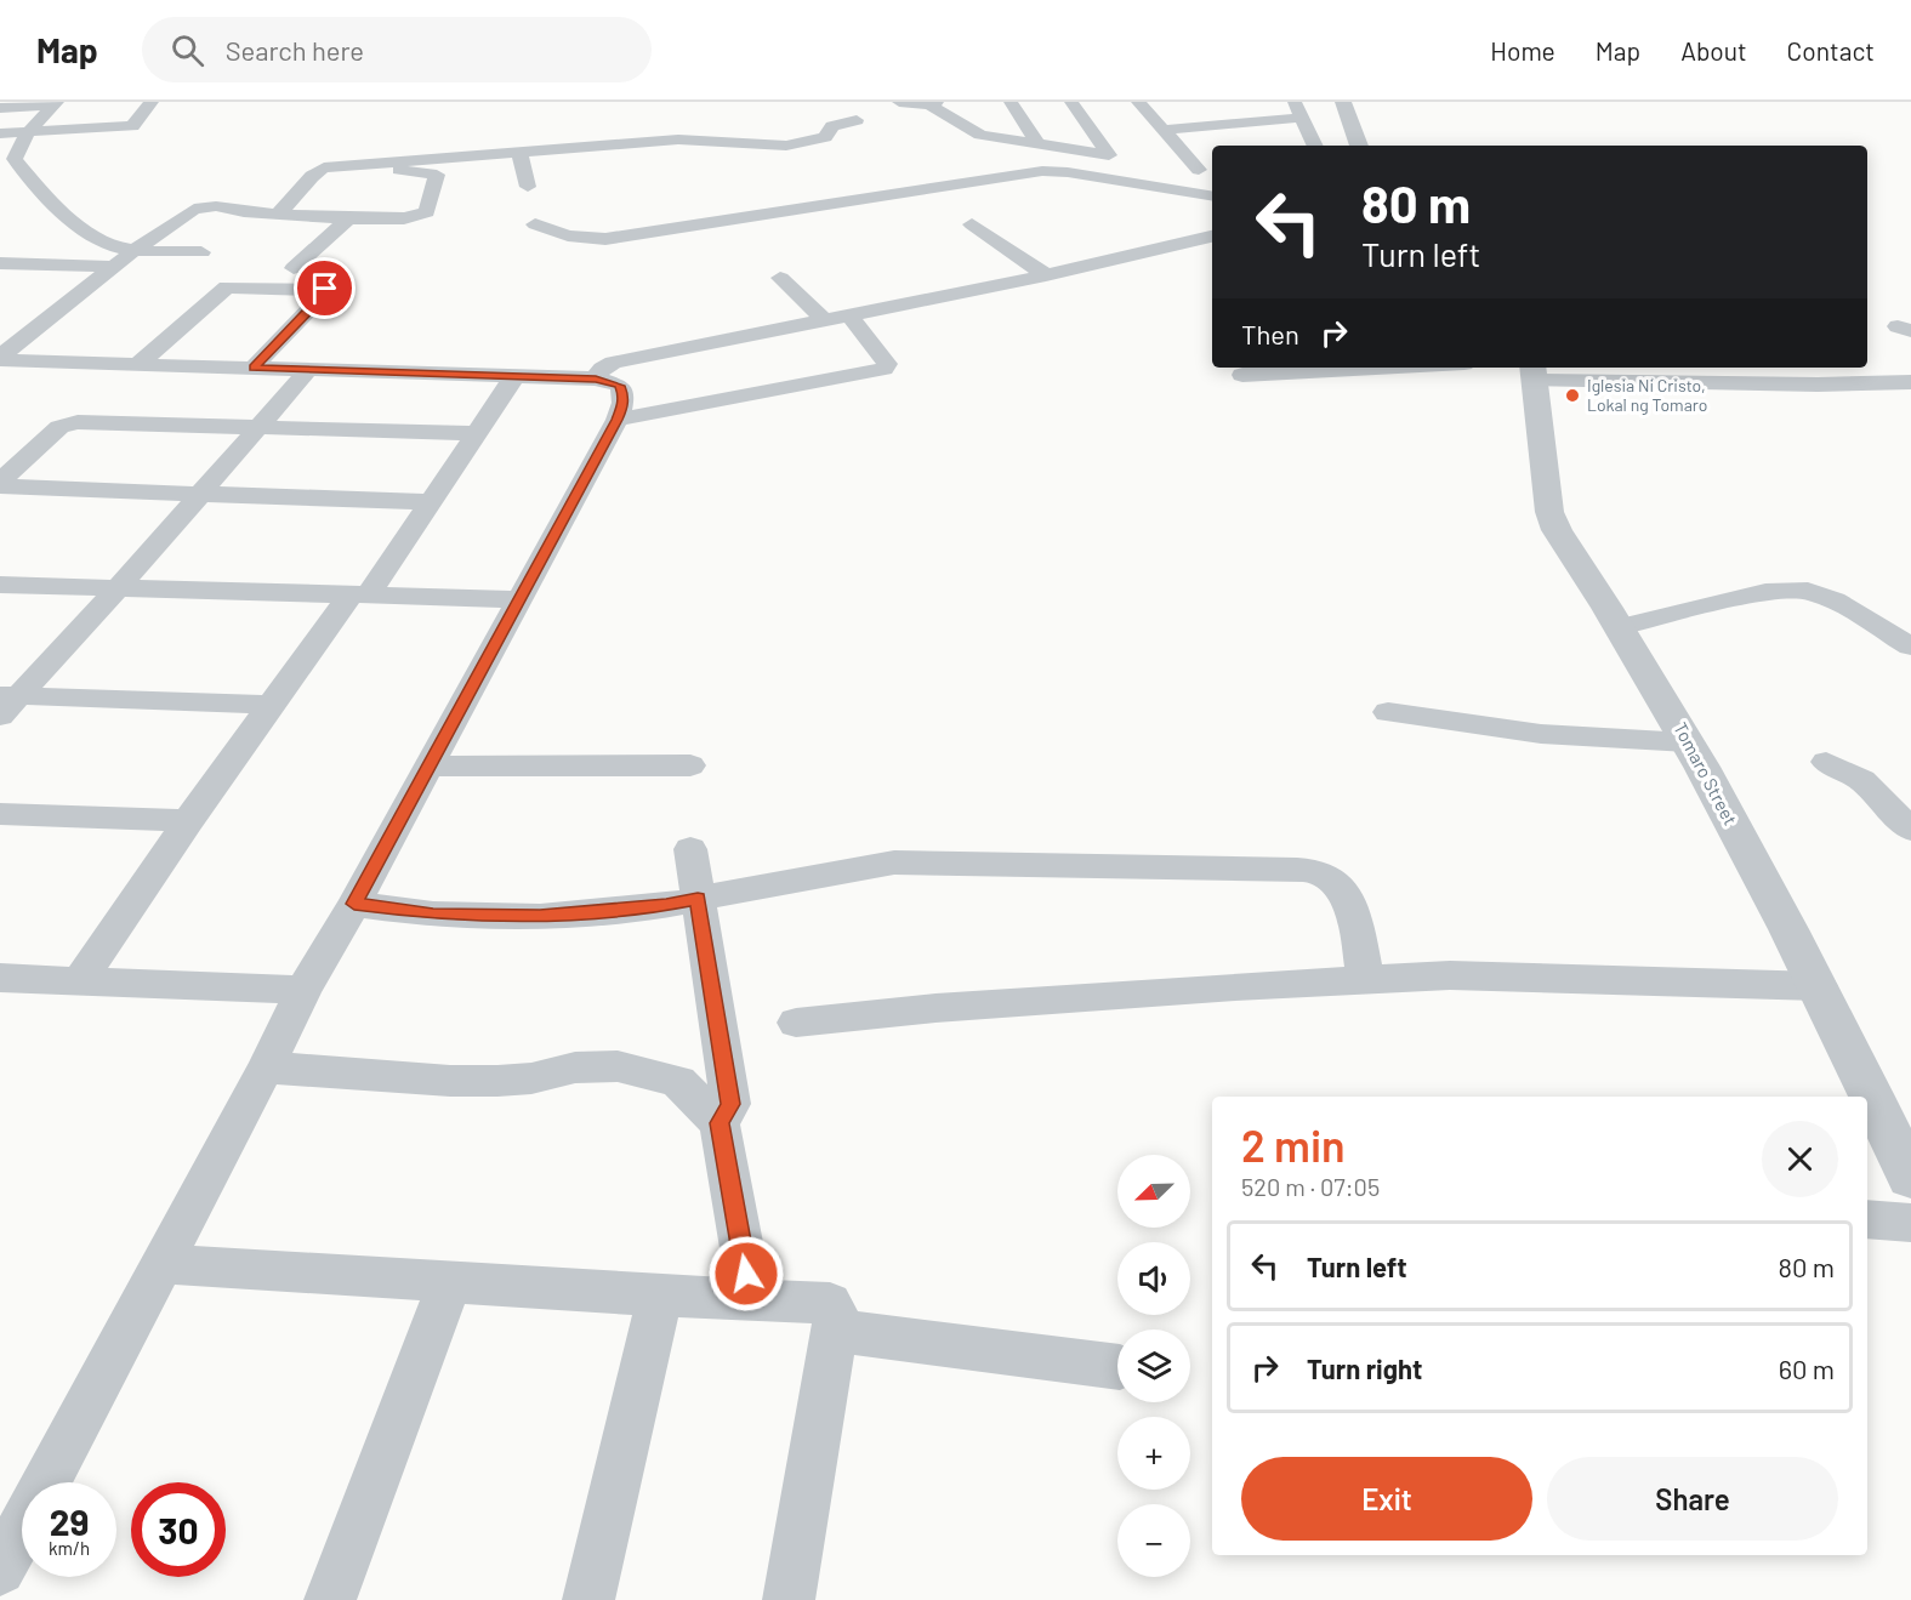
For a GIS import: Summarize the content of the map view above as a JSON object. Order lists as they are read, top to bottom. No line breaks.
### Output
{"streets":{"street":["Tomaro Street"]},"places":["Iglesia Ni Cristo, Lokal ng Tomaro"],"north":"bottom left","page":{"header":"Map","search":"Search here","nav":["Home","Map","About","Contact"],"turn":["80 m","Turn left"],"then":"Then","heading":["2 min","520 m · 07:05"],"map_buttons":["+","−"],"list":[{"name":"Turn left","value":"80 m"},{"name":"Turn right","value":"60 m"}],"buttons":["Exit","Share"],"speed":"29 km/h","limit":"30"}}
